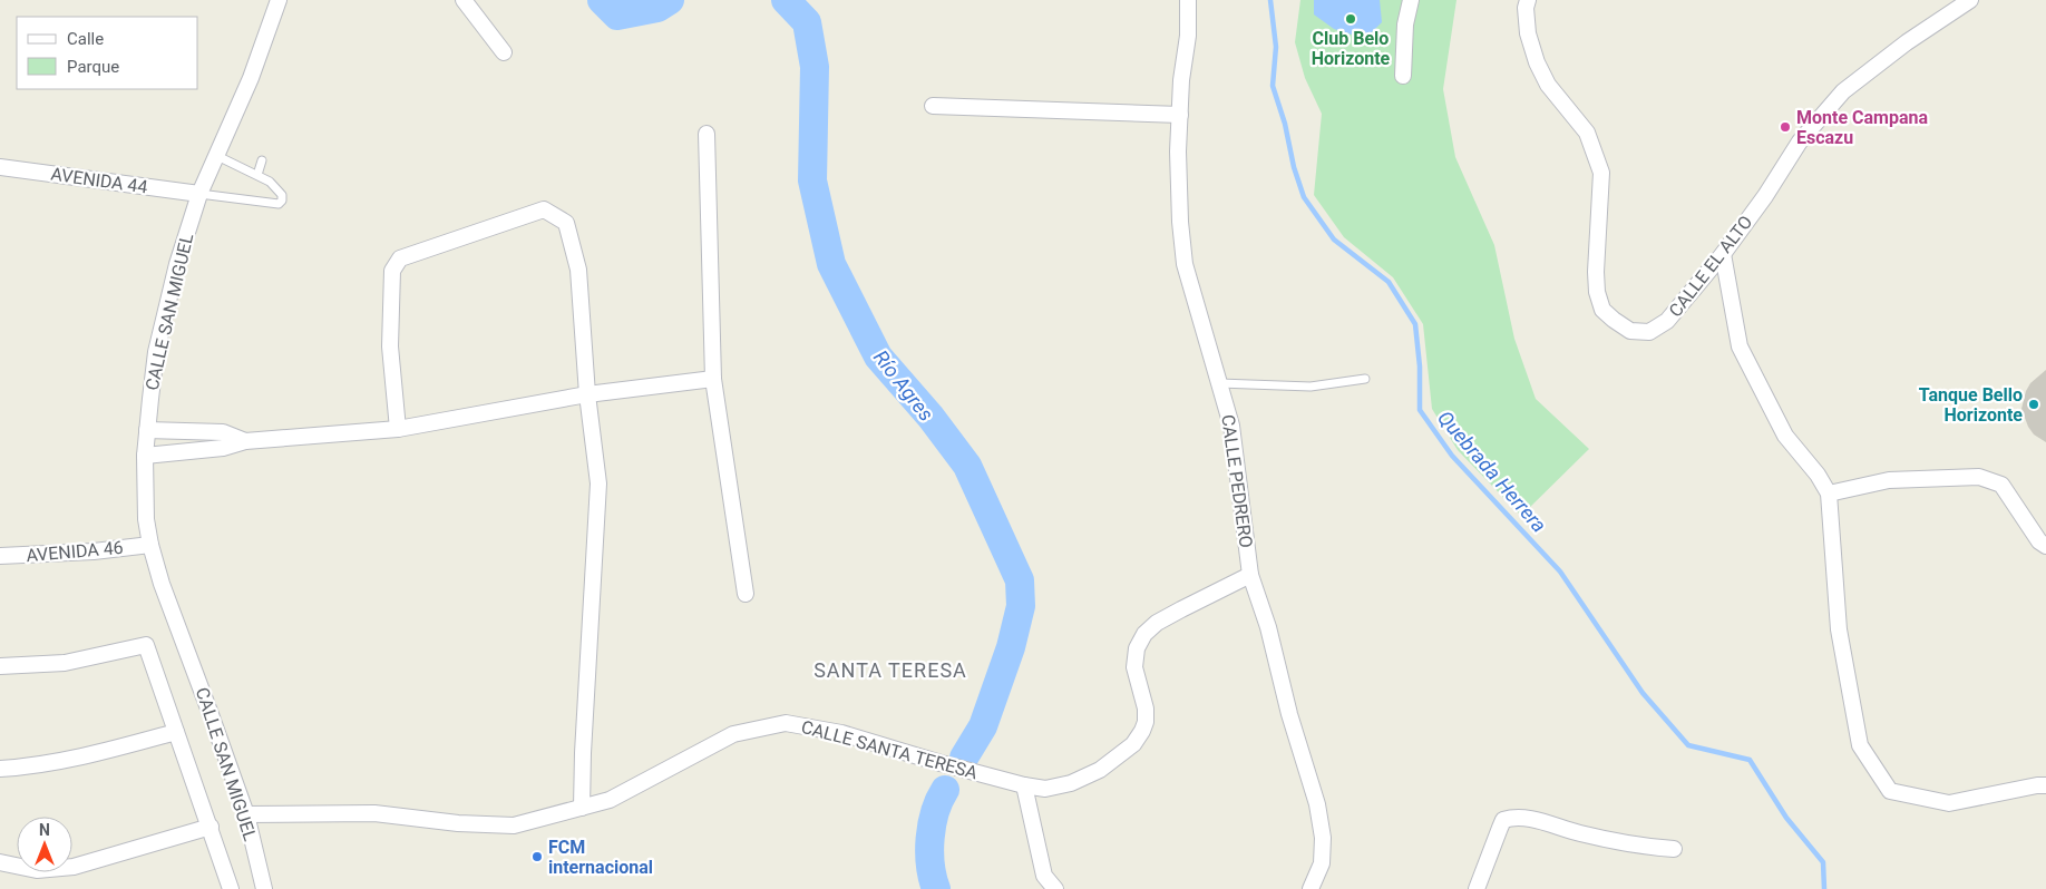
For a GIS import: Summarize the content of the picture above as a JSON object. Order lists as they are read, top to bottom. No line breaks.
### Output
{"streets":{"street":["AVENIDA 44","CALLE EL ALTO","CALLE SAN MIGUEL","CALLE PEDRERO","AVENIDA 46","CALLE SANTA TERESA"]},"crossings":[["AVENIDA 44","CALLE SAN MIGUEL"],["CALLE SAN MIGUEL","AVENIDA 46"],["CALLE SAN MIGUEL","CALLE SANTA TERESA"],["CALLE PEDRERO","CALLE SANTA TERESA"]],"districts":["SANTA TERESA"],"water":["Río Agres","Quebrada Herrera"],"places":["Club Belo Horizonte","Monte Campana Escazu","Tanque Bello Horizonte","FCM internacional"],"legend":["Calle","Parque"],"north":"top"}
